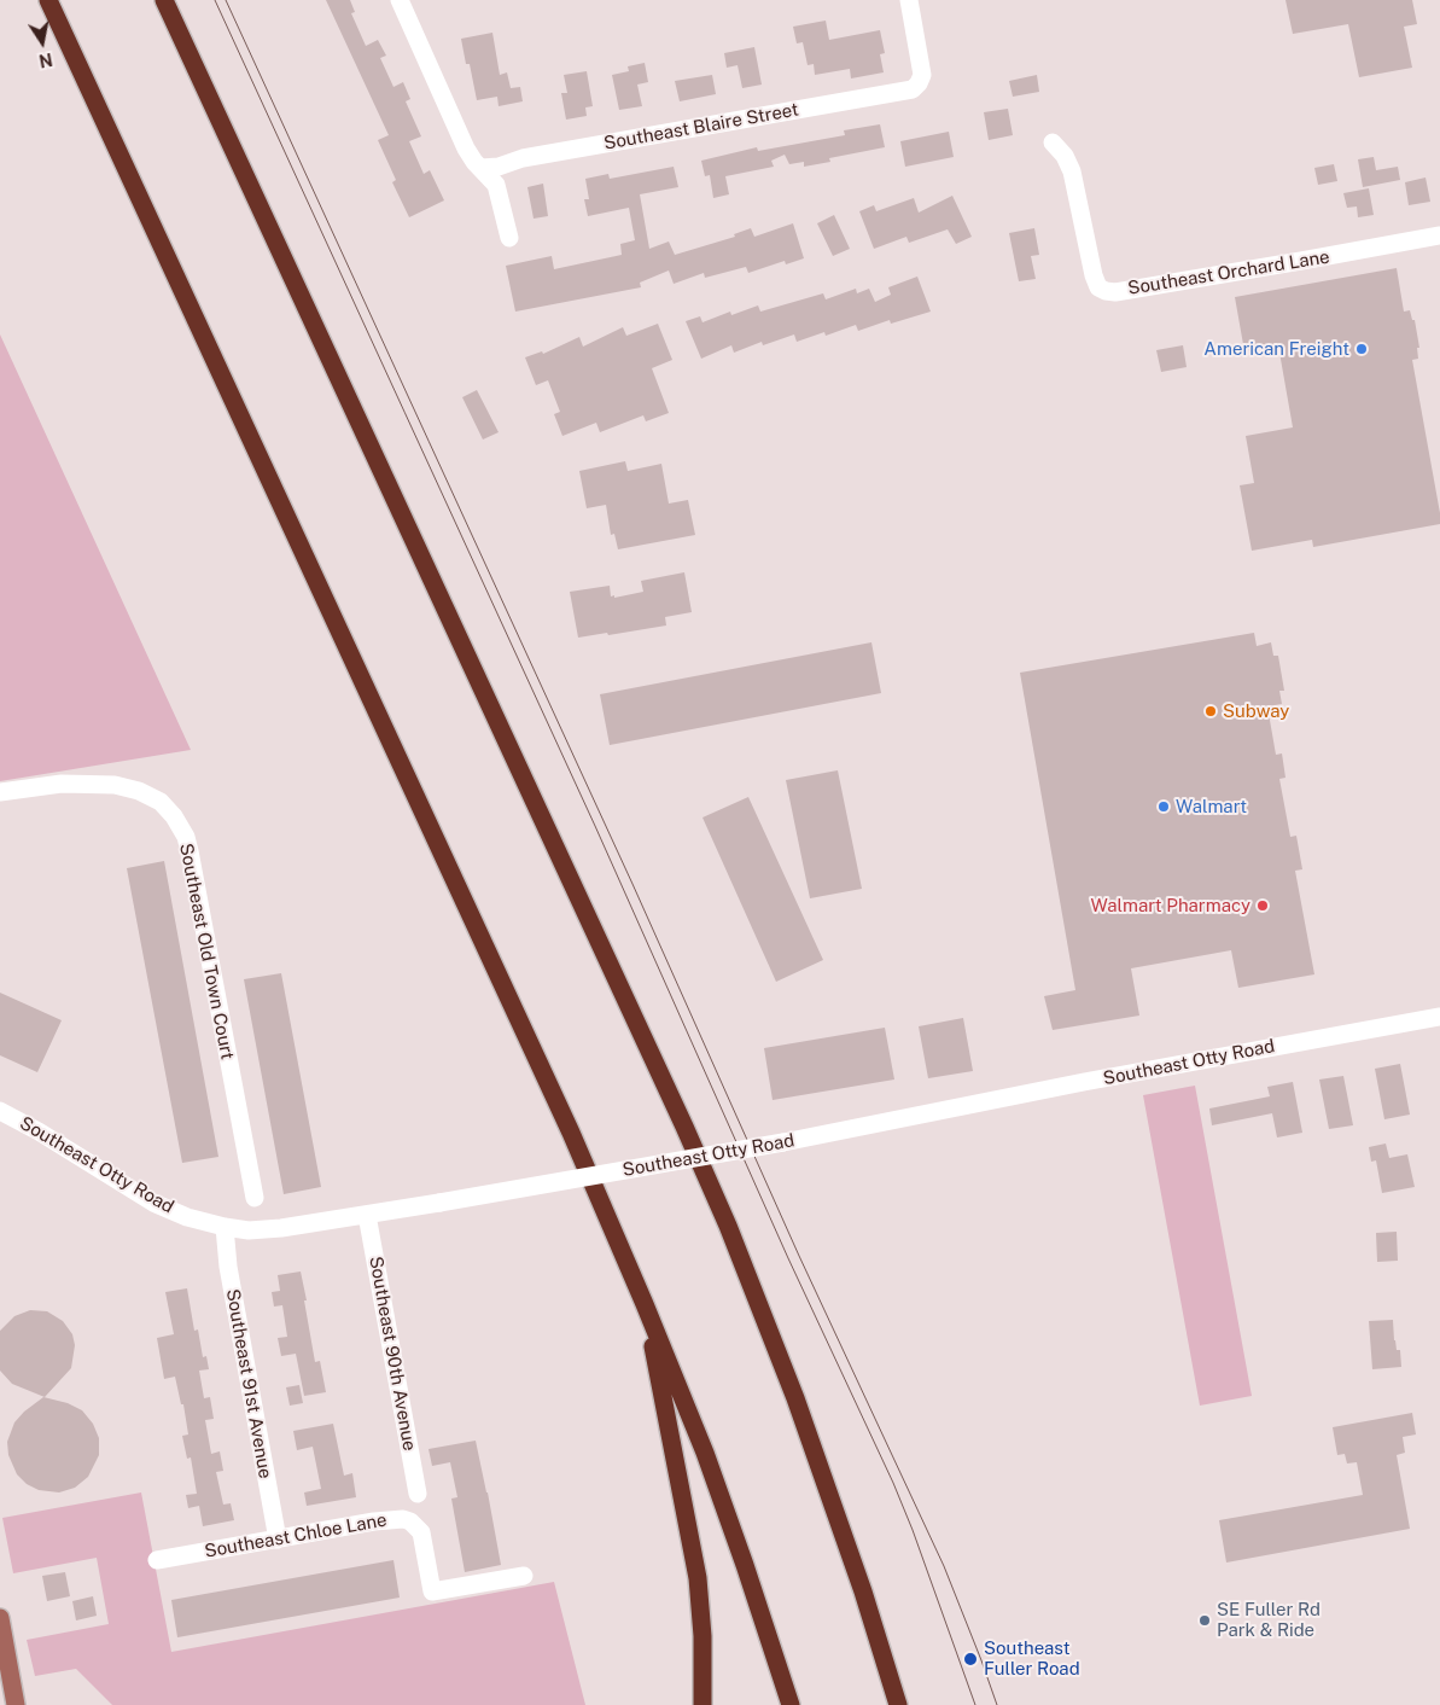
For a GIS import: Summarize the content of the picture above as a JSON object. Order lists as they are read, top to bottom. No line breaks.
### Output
{"streets":{"street":["Southeast Blaire Street","Southeast Orchard Lane","Southeast Old Town Court","Southeast Otty Road","Southeast 90th Avenue","Southeast 91st Avenue","Southeast Chloe Lane"]},"crossings":[["Southeast Otty Road","Southeast 90th Avenue"],["Southeast Otty Road","Southeast 91st Avenue"],["Southeast 91st Avenue","Southeast Chloe Lane"]],"places":["American Freight","Subway","Walmart","Walmart Pharmacy","SE Fuller Rd Park & Ride","Southeast Fuller Road"],"north":"bottom"}
